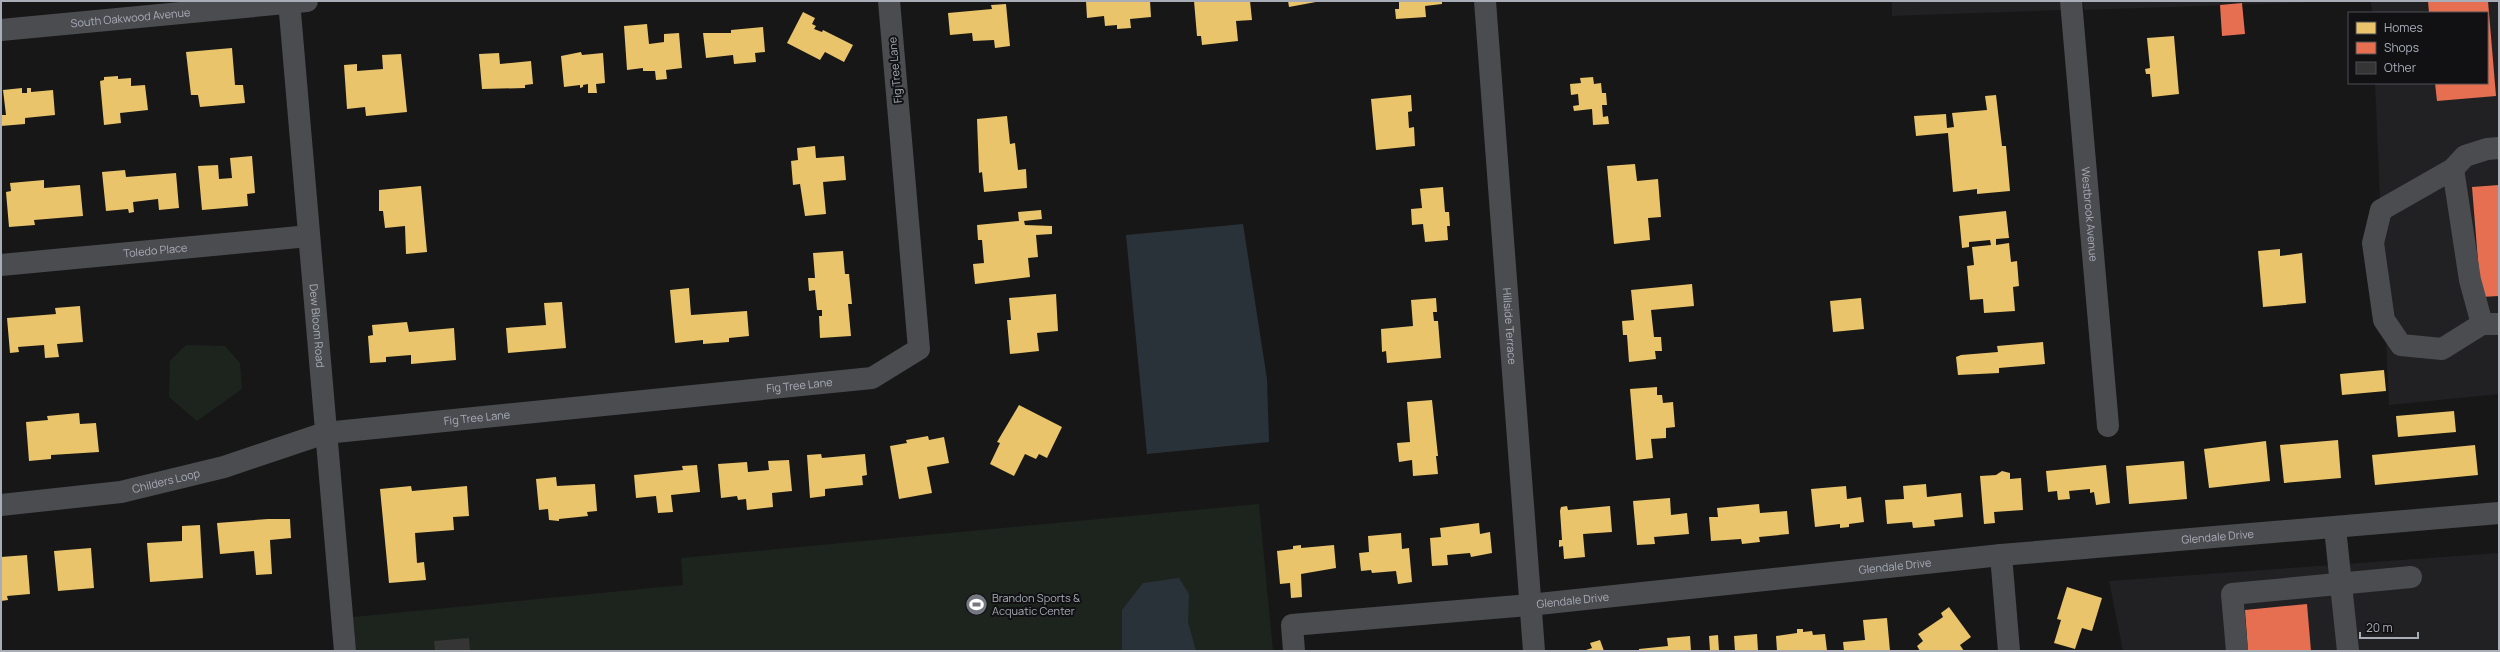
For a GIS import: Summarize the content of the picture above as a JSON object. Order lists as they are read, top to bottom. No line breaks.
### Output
{"streets":{"street":["South Oakwood Avenue","Fig Tree Lane","Westbrook Avenue","Toledo Place","Dew Bloom Road","Hillside Terrace","Childers Loop","Glendale Drive"]},"crossings":[["South Oakwood Avenue","Dew Bloom Road"],["Fig Tree Lane","Dew Bloom Road"],["Fig Tree Lane","Childers Loop"],["Toledo Place","Dew Bloom Road"],["Dew Bloom Road","Childers Loop"],["Hillside Terrace","Glendale Drive"]],"places":{"sports":["Brandon Sports & Acquatic Center"]},"legend":["Homes","Shops","Other"],"scale_bar":"20 m"}
